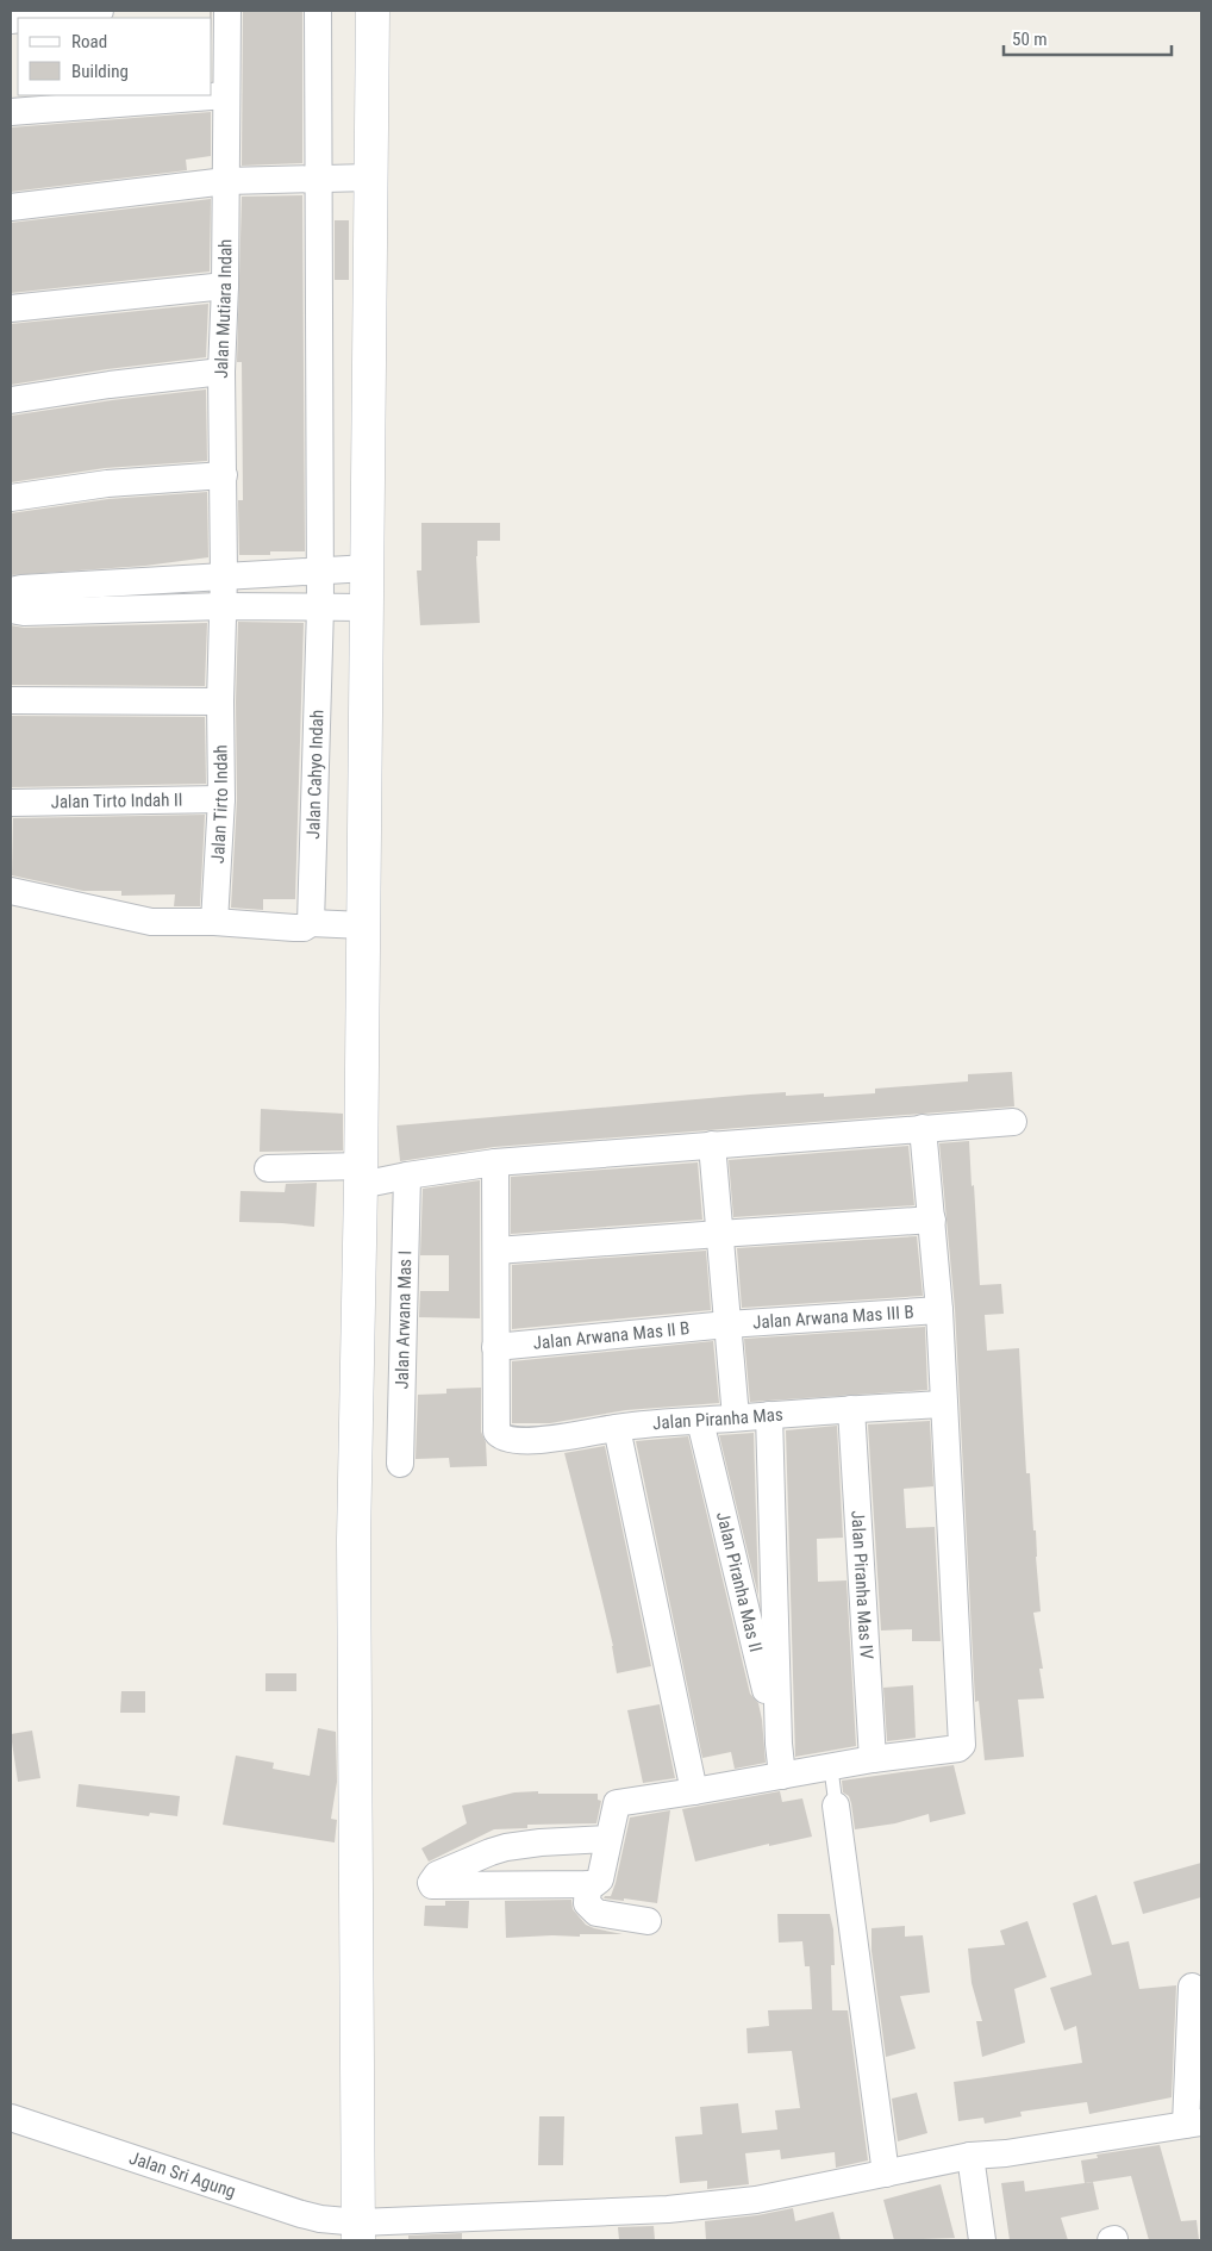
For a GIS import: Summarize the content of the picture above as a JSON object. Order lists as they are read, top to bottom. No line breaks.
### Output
{"streets":{"street":["Jalan Mutiara Indah","Jalan Cahyo Indah","Jalan Tirto Indah II","Jalan Tirto Indah","Jalan Arwana Mas III B","Jalan Arwana Mas I","Jalan Arwana Mas II B","Jalan Piranha Mas","Jalan Piranha Mas II","Jalan Piranha Mas IV","Jalan Sri Agung"]},"crossings":[["Jalan Mutiara Indah","Jalan Tirto Indah"],["Jalan Tirto Indah II","Jalan Tirto Indah"],["Jalan Arwana Mas III B","Jalan Arwana Mas II B"],["Jalan Arwana Mas II B","Jalan Piranha Mas"],["Jalan Piranha Mas","Jalan Piranha Mas II"],["Jalan Piranha Mas","Jalan Piranha Mas IV"]],"legend":["Road","Building"],"scale_bar":"50 m"}
